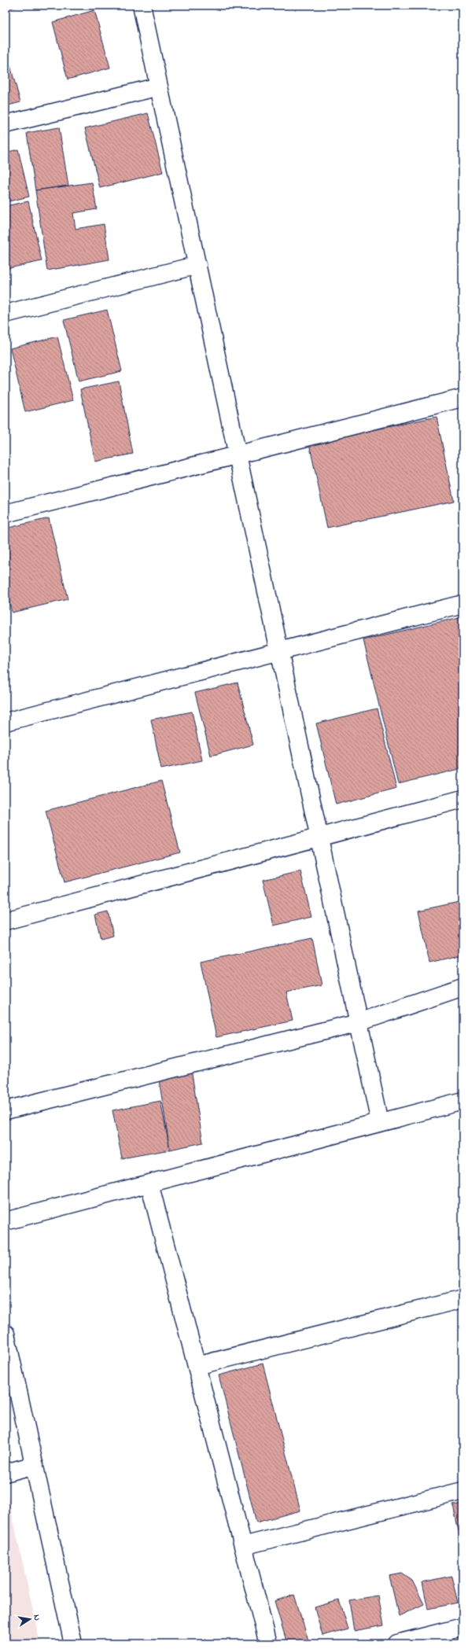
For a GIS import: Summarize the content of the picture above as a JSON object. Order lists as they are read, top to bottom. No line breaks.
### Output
{"north":"right"}
